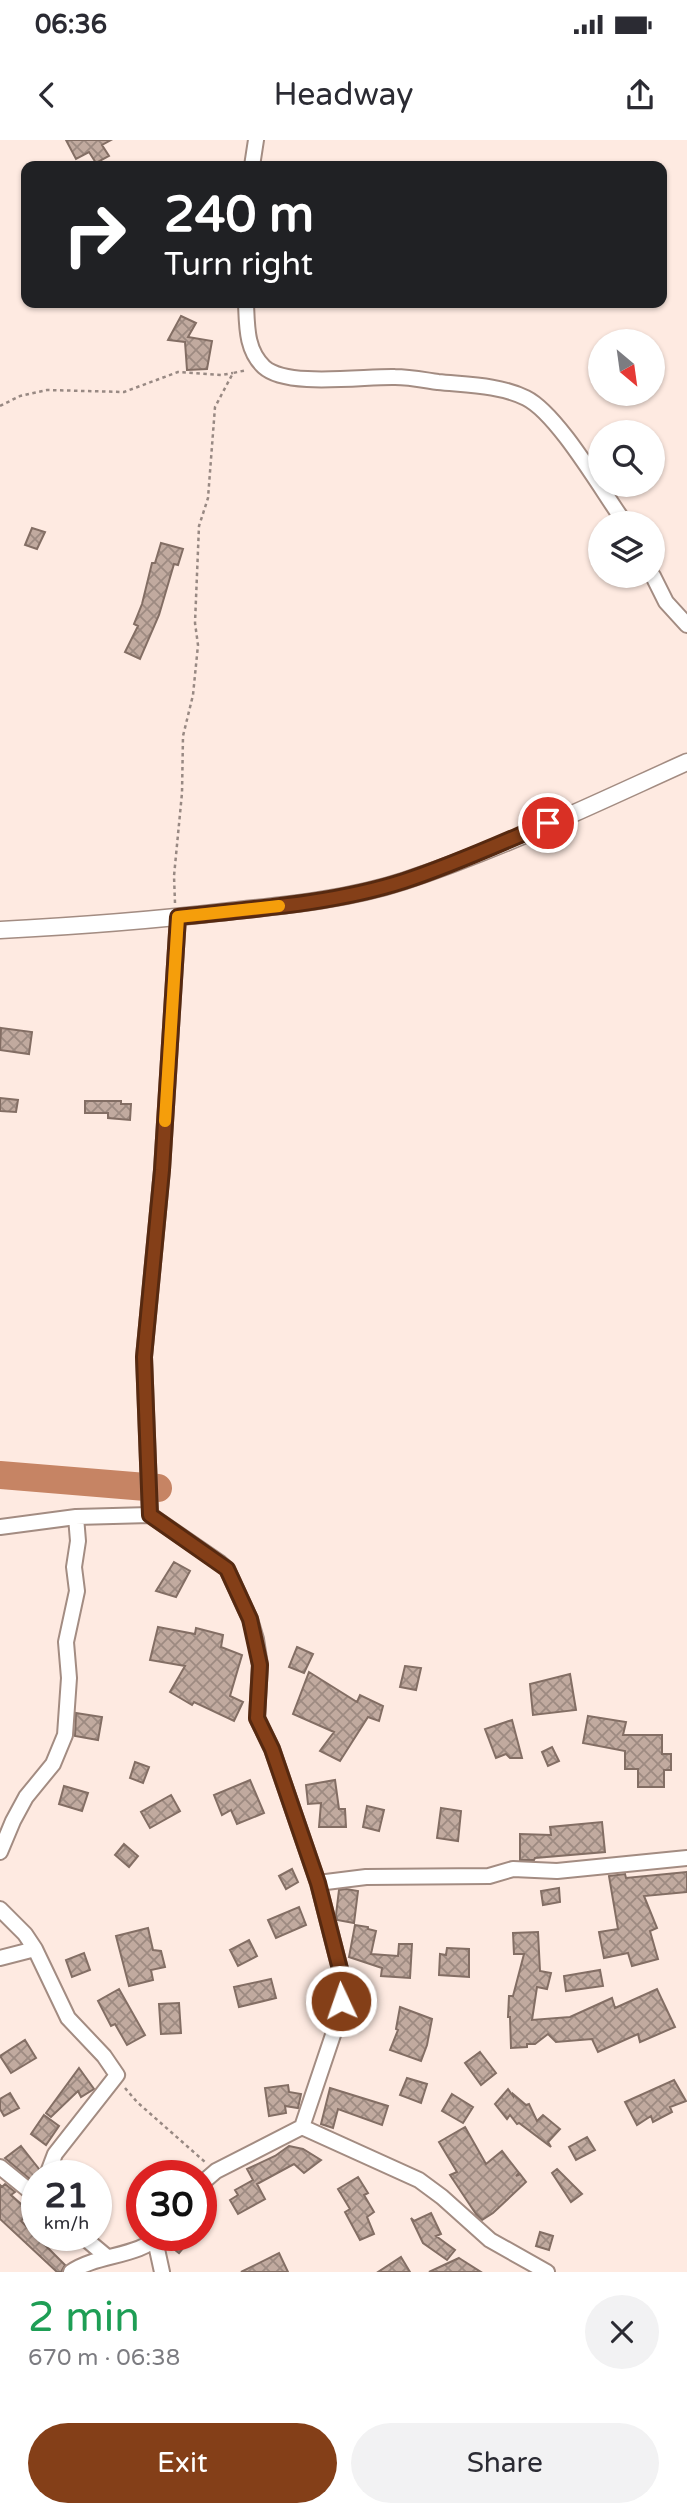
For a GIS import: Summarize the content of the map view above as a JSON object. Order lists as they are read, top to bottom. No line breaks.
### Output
{"north":"bottom right","page":{"status":"06:36","header":"Headway","turn":["240 m","Turn right"],"speed":"21 km/h","limit":"30","heading":["2 min","670 m · 06:38"],"buttons":["Exit","Share"]}}
